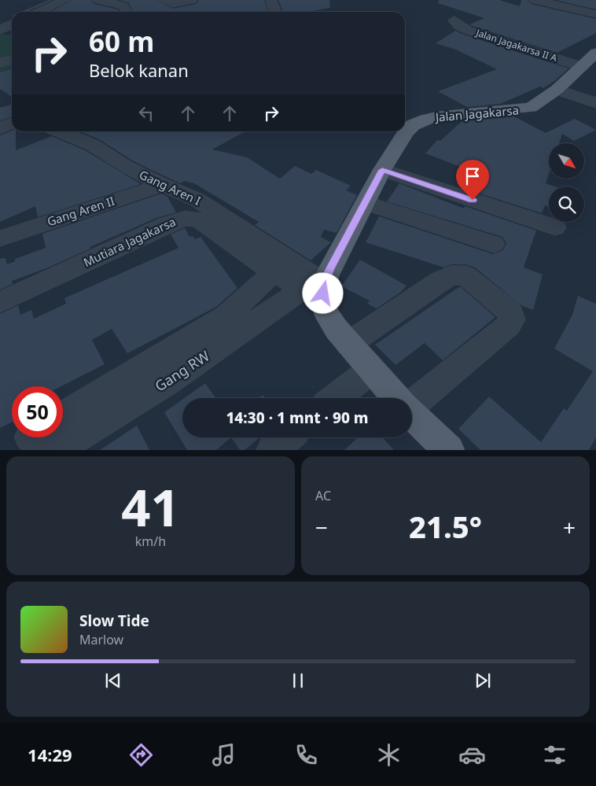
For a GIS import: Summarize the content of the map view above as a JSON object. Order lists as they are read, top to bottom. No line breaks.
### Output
{"streets":{"main road":["Jalan Jagakarsa"],"street":["Jalan Jagakarsa II A","Gang Aren I","Gang Aren II","Mutiara Jagakarsa","Gang RW"]},"crossings":[["Jalan Jagakarsa II A","Jalan Jagakarsa"],["Jalan Jagakarsa","Gang Aren I"],["Jalan Jagakarsa","Mutiara Jagakarsa"],["Jalan Jagakarsa","Gang RW"],["Gang Aren I","Gang Aren II"],["Gang Aren I","Mutiara Jagakarsa"],["Gang Aren I","Gang RW"],["Mutiara Jagakarsa","Gang RW"]],"north":"bottom right","page":{"turn":["60 m","Belok kanan"],"limit":"50","trip":"14:30 · 1 mnt · 90 m","tile":[["41","km/h"],"AC"],"heat":["−","21.5°","+"],"song":["Slow Tide","Marlow"],"tabs":"14:29"}}
